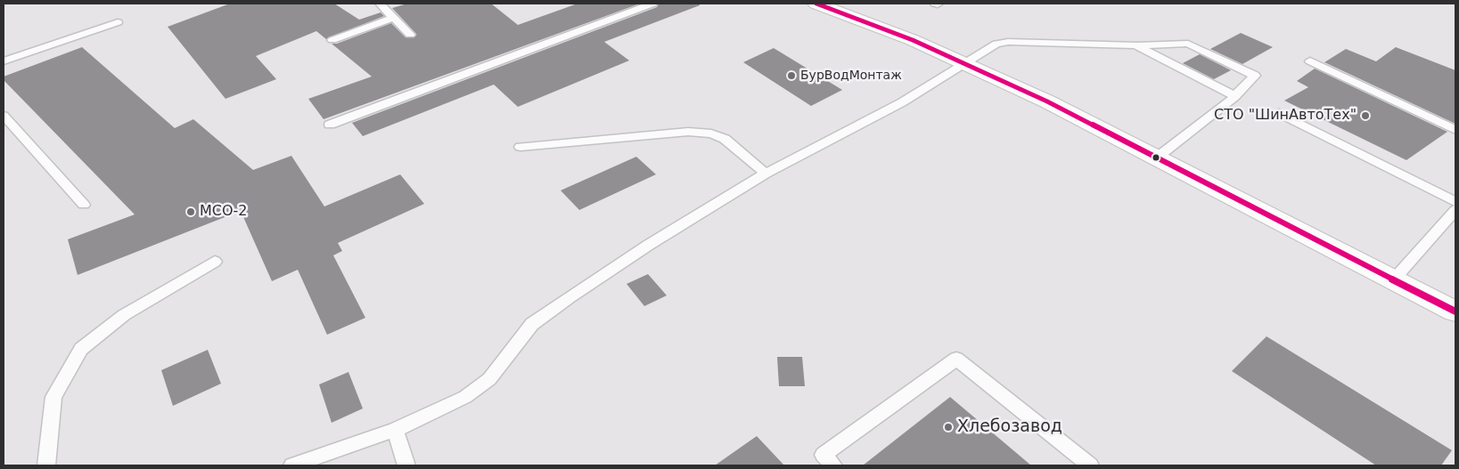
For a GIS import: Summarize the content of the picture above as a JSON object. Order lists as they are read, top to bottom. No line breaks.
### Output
{"places":["БурВодМонтаж","СТО \"ШинАвтоТех\"","МСО-2","Хлебозавод"]}
